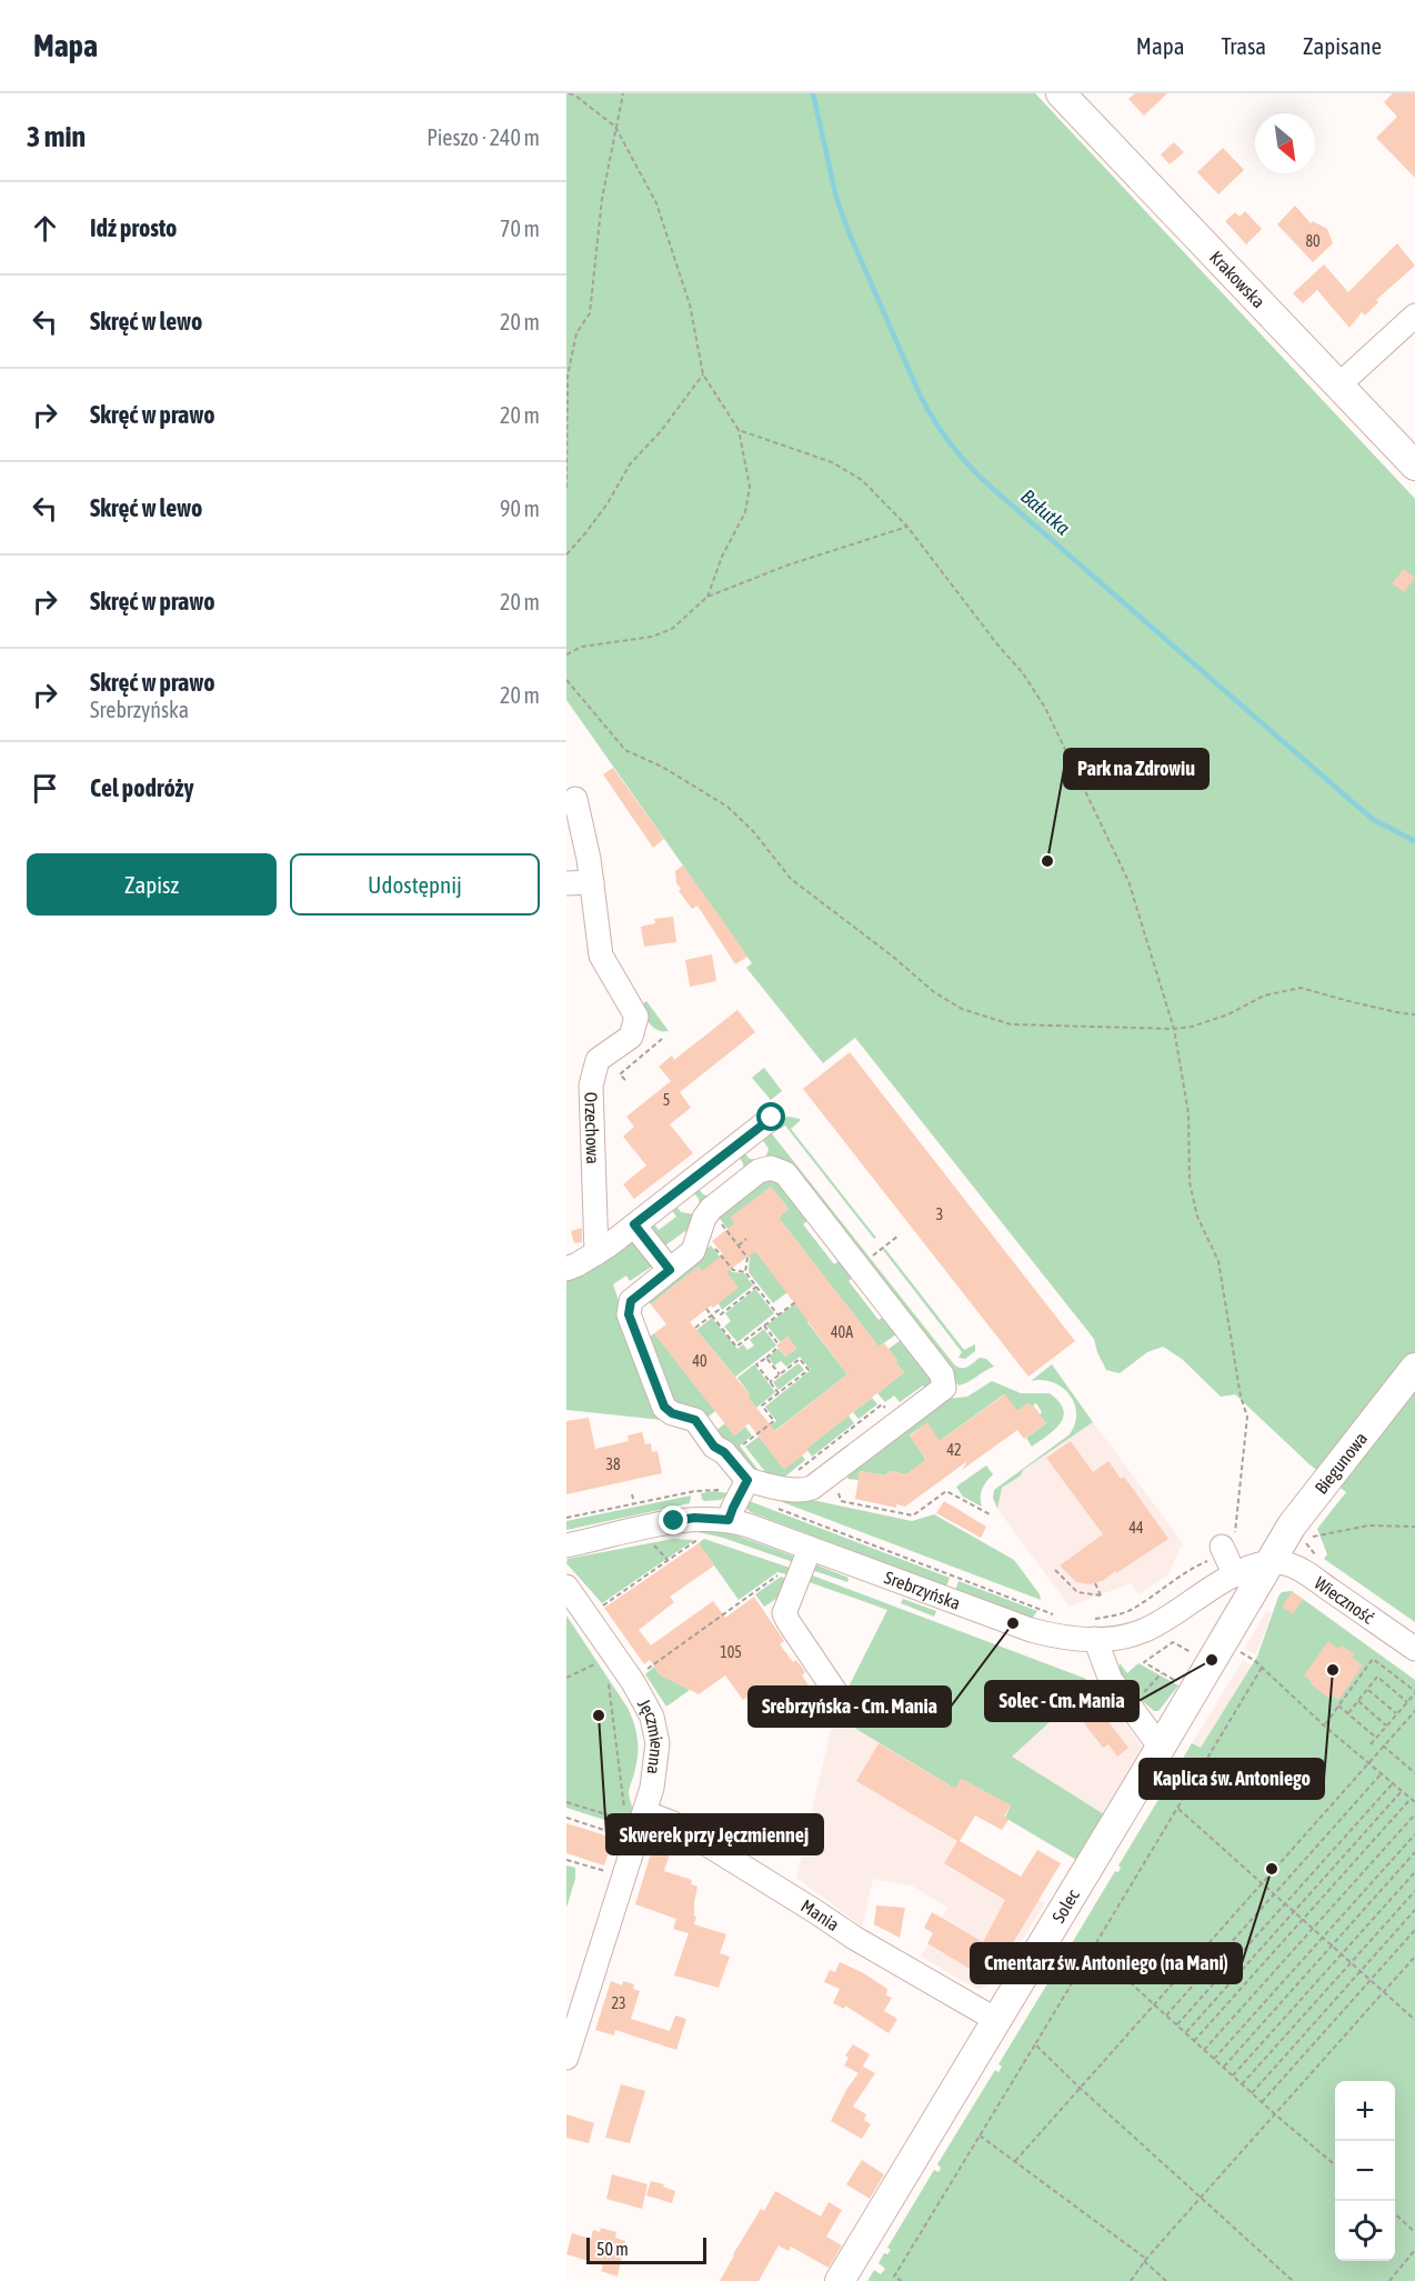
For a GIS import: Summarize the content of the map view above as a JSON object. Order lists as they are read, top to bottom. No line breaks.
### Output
{"streets":{"main road":["Krakowska","Biegunowa","Solec"],"street":["Orzechowa","Srebrzyńska","Wieczność","Jęczmienna","Mania"]},"crossings":[["Biegunowa","Srebrzyńska"],["Biegunowa","Wieczność"],["Biegunowa","Solec"],["Srebrzyńska","Wieczność"],["Srebrzyńska","Solec"],["Wieczność","Solec"],["Jęczmienna","Mania"],["Solec","Mania"]],"water":["Bałutka"],"places":["Park na Zdrowiu","Srebrzyńska - Cm. Mania","Solec - Cm. Mania","Kaplica św. Antoniego","Skwerek przy Jęczmiennej","Cmentarz św. Antoniego (na Mani)"],"house_numbers":["80","5","3","40A","40","42","38","44","105","23"],"scale_bar":"50 m","north":"bottom right","page":{"header":"Mapa","nav":["Mapa","Trasa","Zapisane"],"heading":["3 min","Pieszo · 240 m"],"list":[["Idź prosto","70 m"],["Skręć w lewo","20 m"],["Skręć w prawo","20 m"],["Skręć w lewo","90 m"],["Skręć w prawo","20 m"],["Skręć w prawo","Srebrzyńska","20 m"],"Cel podróży"],"buttons":["Zapisz","Udostępnij"],"map_buttons":["+","−"],"scale":"50 m"}}
